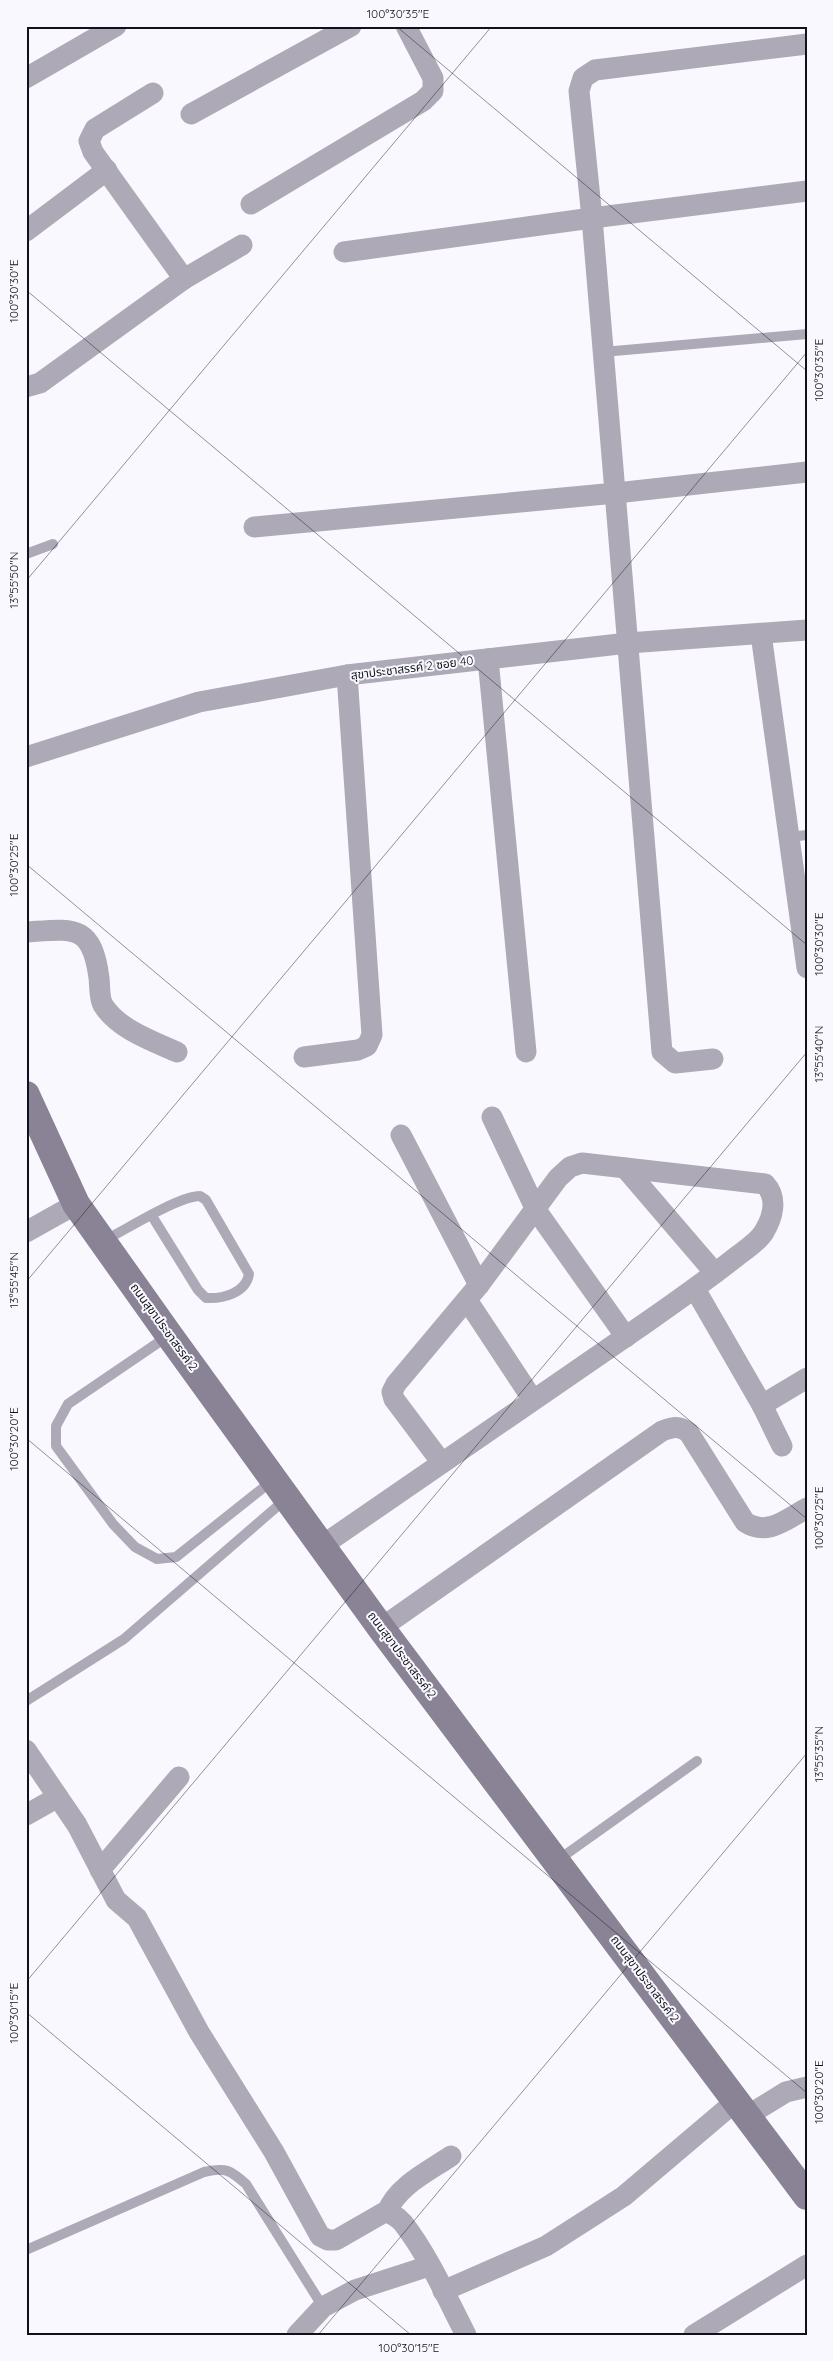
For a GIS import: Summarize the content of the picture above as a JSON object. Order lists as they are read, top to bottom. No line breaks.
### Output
{"streets":{"street":["สุขาประชาสรรค์ 2 ซอย 40","ถนนสุขาประชาสรรค์ 2"]},"coordinates":["100°30'35\"E","100°30'30\"E","13°55'50\"N","100°30'25\"E","13°55'40\"N","13°55'45\"N","100°30'20\"E","13°55'35\"N","100°30'15\"E"]}
